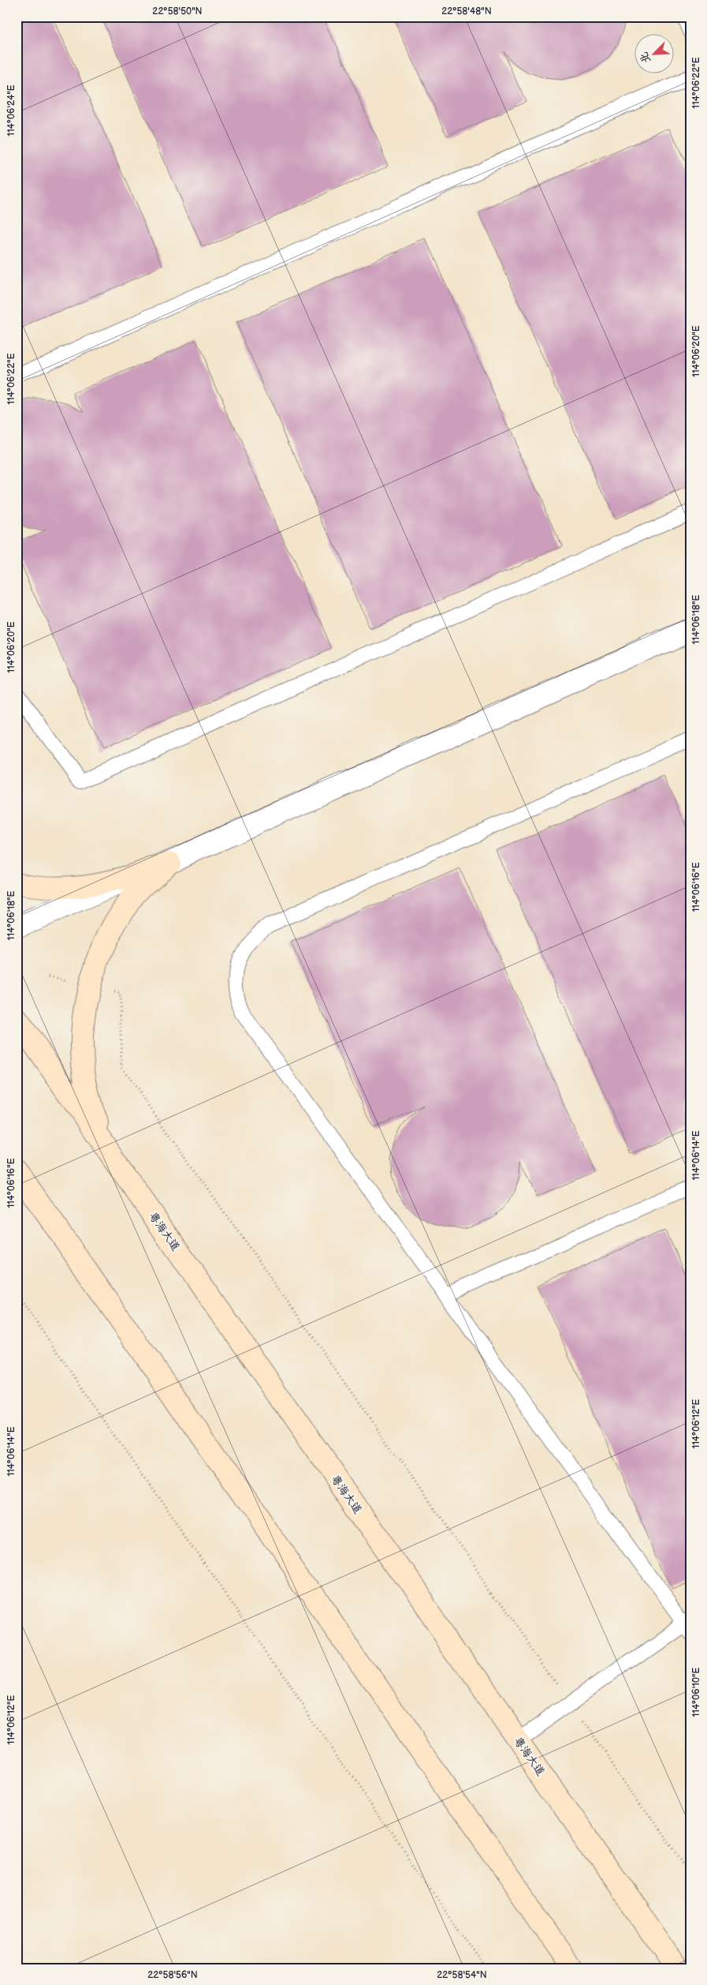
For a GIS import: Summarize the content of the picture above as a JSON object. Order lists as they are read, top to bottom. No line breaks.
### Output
{"streets":{"main road":["粤海大道"]},"north":"bottom left","coordinates":["22°58'50\"N","22°58'48\"N","114°06'22\"E","114°06'24\"E","114°06'20\"E","114°06'18\"E","114°06'16\"E","114°06'14\"E","114°06'12\"E","114°06'10\"E","22°58'56\"N","22°58'54\"N"]}
